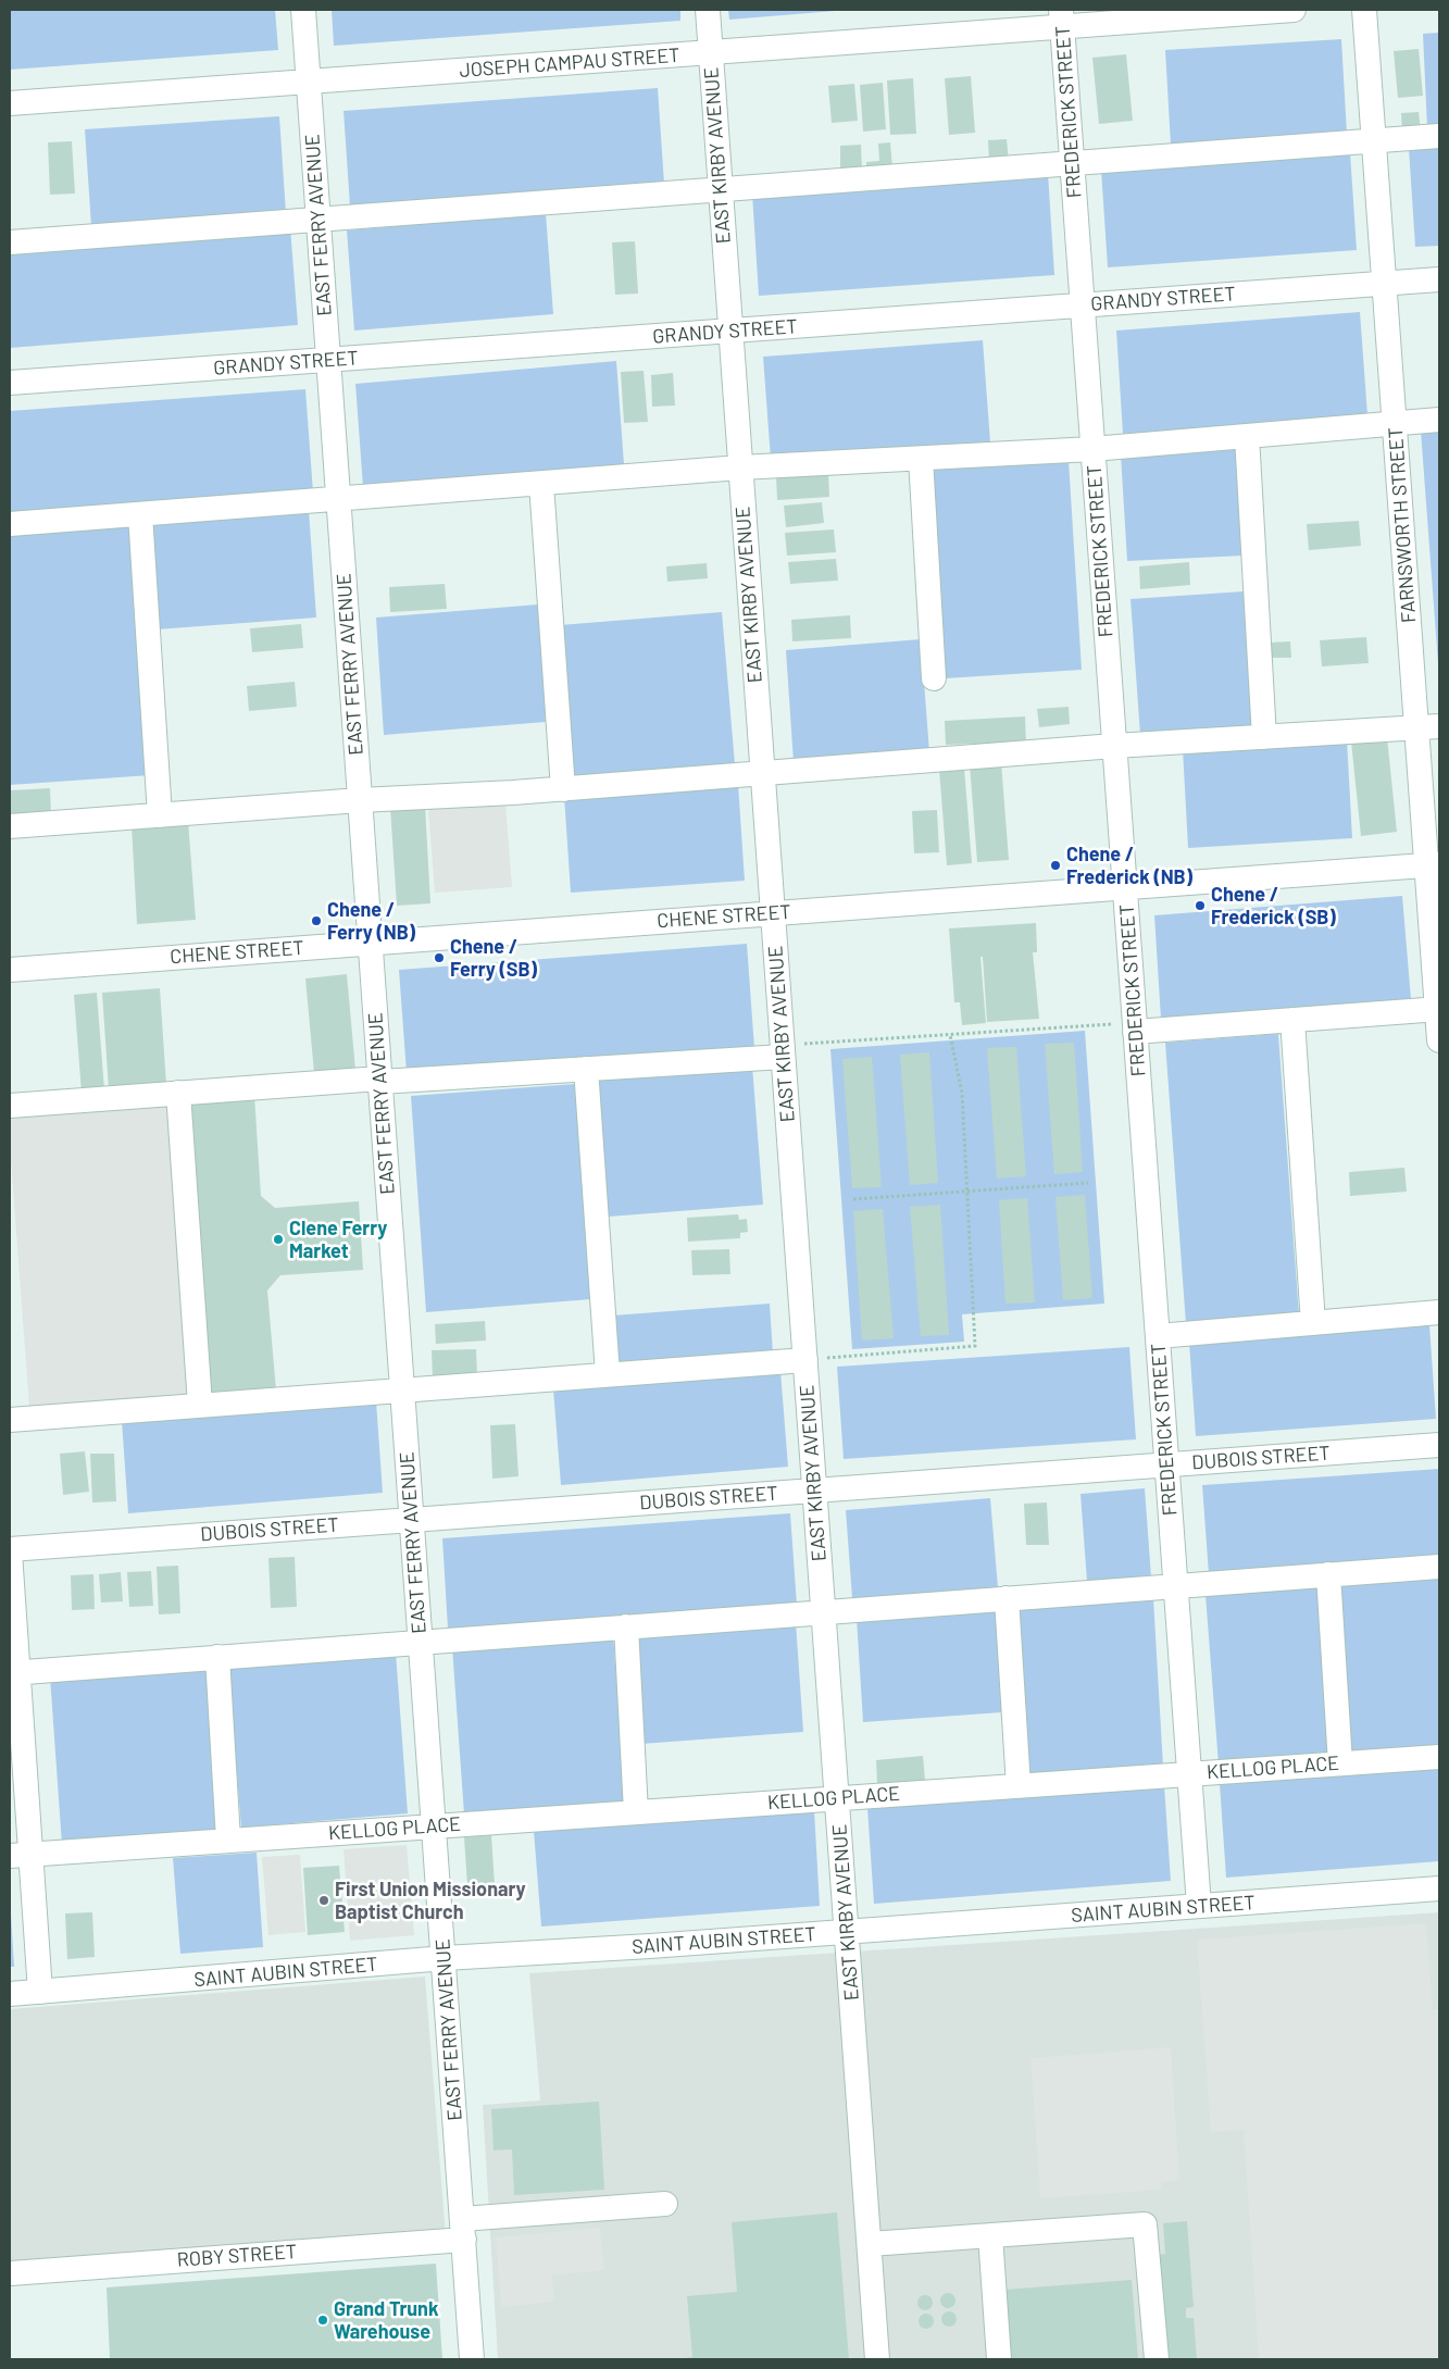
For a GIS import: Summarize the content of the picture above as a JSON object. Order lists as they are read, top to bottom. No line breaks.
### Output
{"streets":{"street":["JOSEPH CAMPAU STREET","FREDERICK STREET","EAST KIRBY AVENUE","EAST FERRY AVENUE","GRANDY STREET","FARNSWORTH STREET","CHENE STREET","DUBOIS STREET","KELLOG PLACE","SAINT AUBIN STREET","ROBY STREET"]},"crossings":[["JOSEPH CAMPAU STREET","FREDERICK STREET"],["JOSEPH CAMPAU STREET","EAST KIRBY AVENUE"],["JOSEPH CAMPAU STREET","EAST FERRY AVENUE"],["FREDERICK STREET","GRANDY STREET"],["FREDERICK STREET","CHENE STREET"],["FREDERICK STREET","DUBOIS STREET"],["FREDERICK STREET","KELLOG PLACE"],["FREDERICK STREET","SAINT AUBIN STREET"],["EAST KIRBY AVENUE","GRANDY STREET"],["EAST KIRBY AVENUE","CHENE STREET"],["EAST KIRBY AVENUE","DUBOIS STREET"],["EAST KIRBY AVENUE","KELLOG PLACE"],["EAST KIRBY AVENUE","SAINT AUBIN STREET"],["EAST FERRY AVENUE","GRANDY STREET"],["EAST FERRY AVENUE","CHENE STREET"],["EAST FERRY AVENUE","DUBOIS STREET"],["EAST FERRY AVENUE","KELLOG PLACE"],["EAST FERRY AVENUE","SAINT AUBIN STREET"],["EAST FERRY AVENUE","ROBY STREET"],["GRANDY STREET","FARNSWORTH STREET"],["FARNSWORTH STREET","CHENE STREET"]],"places":["Chene / Frederick (NB)","Chene / Frederick (SB)","Chene / Ferry (NB)","Chene / Ferry (SB)","Clene Ferry Market","First Union Missionary Baptist Church","Grand Trunk Warehouse"]}
